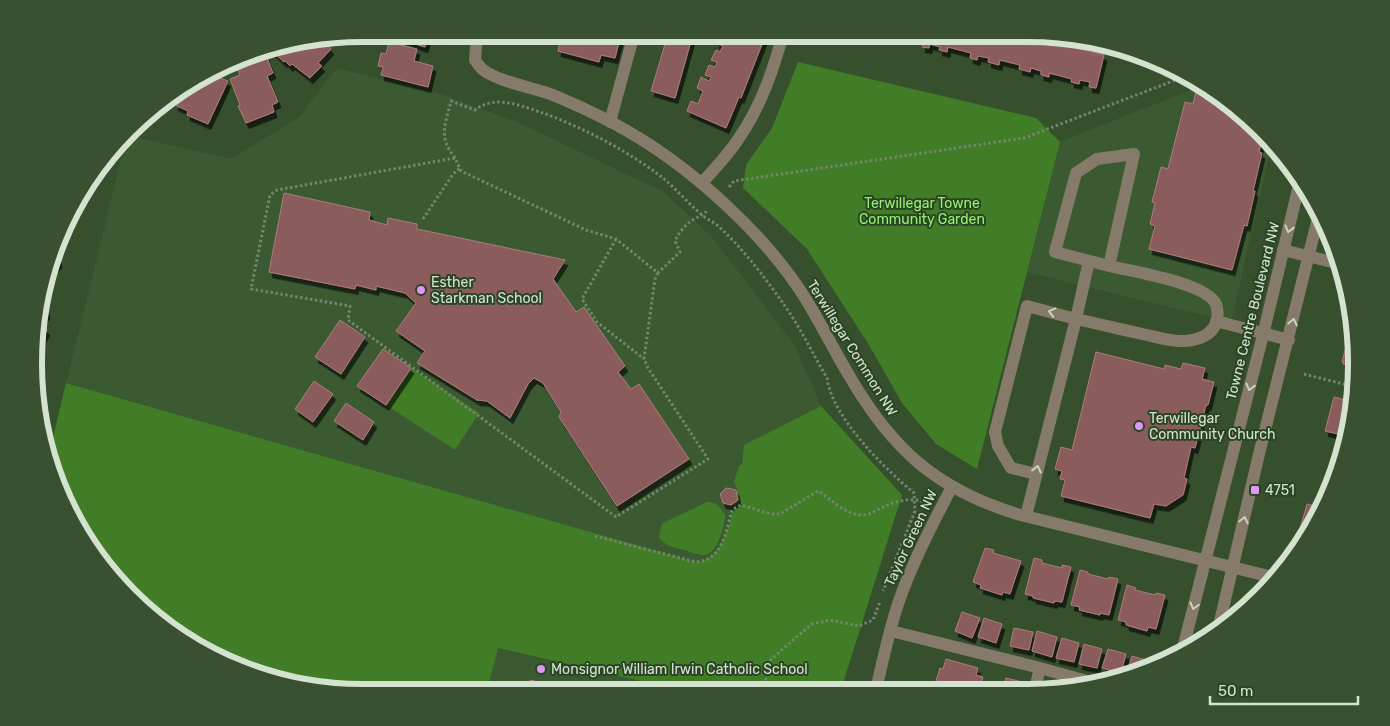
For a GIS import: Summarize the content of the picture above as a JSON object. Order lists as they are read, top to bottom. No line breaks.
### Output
{"streets":{"street":["Towne Centre Boulevard NW","Terwillegar Common NW","Taylor Green NW"]},"crossings":[["Towne Centre Boulevard NW","Terwillegar Common NW"],["Terwillegar Common NW","Taylor Green NW"]],"parks":["Terwillegar Towne Community Garden"],"places":{"other":["Esther Starkman School","Terwillegar Community Church","Monsignor William Irwin Catholic School"],"transit":["4751"]},"scale_bar":"50 m"}
